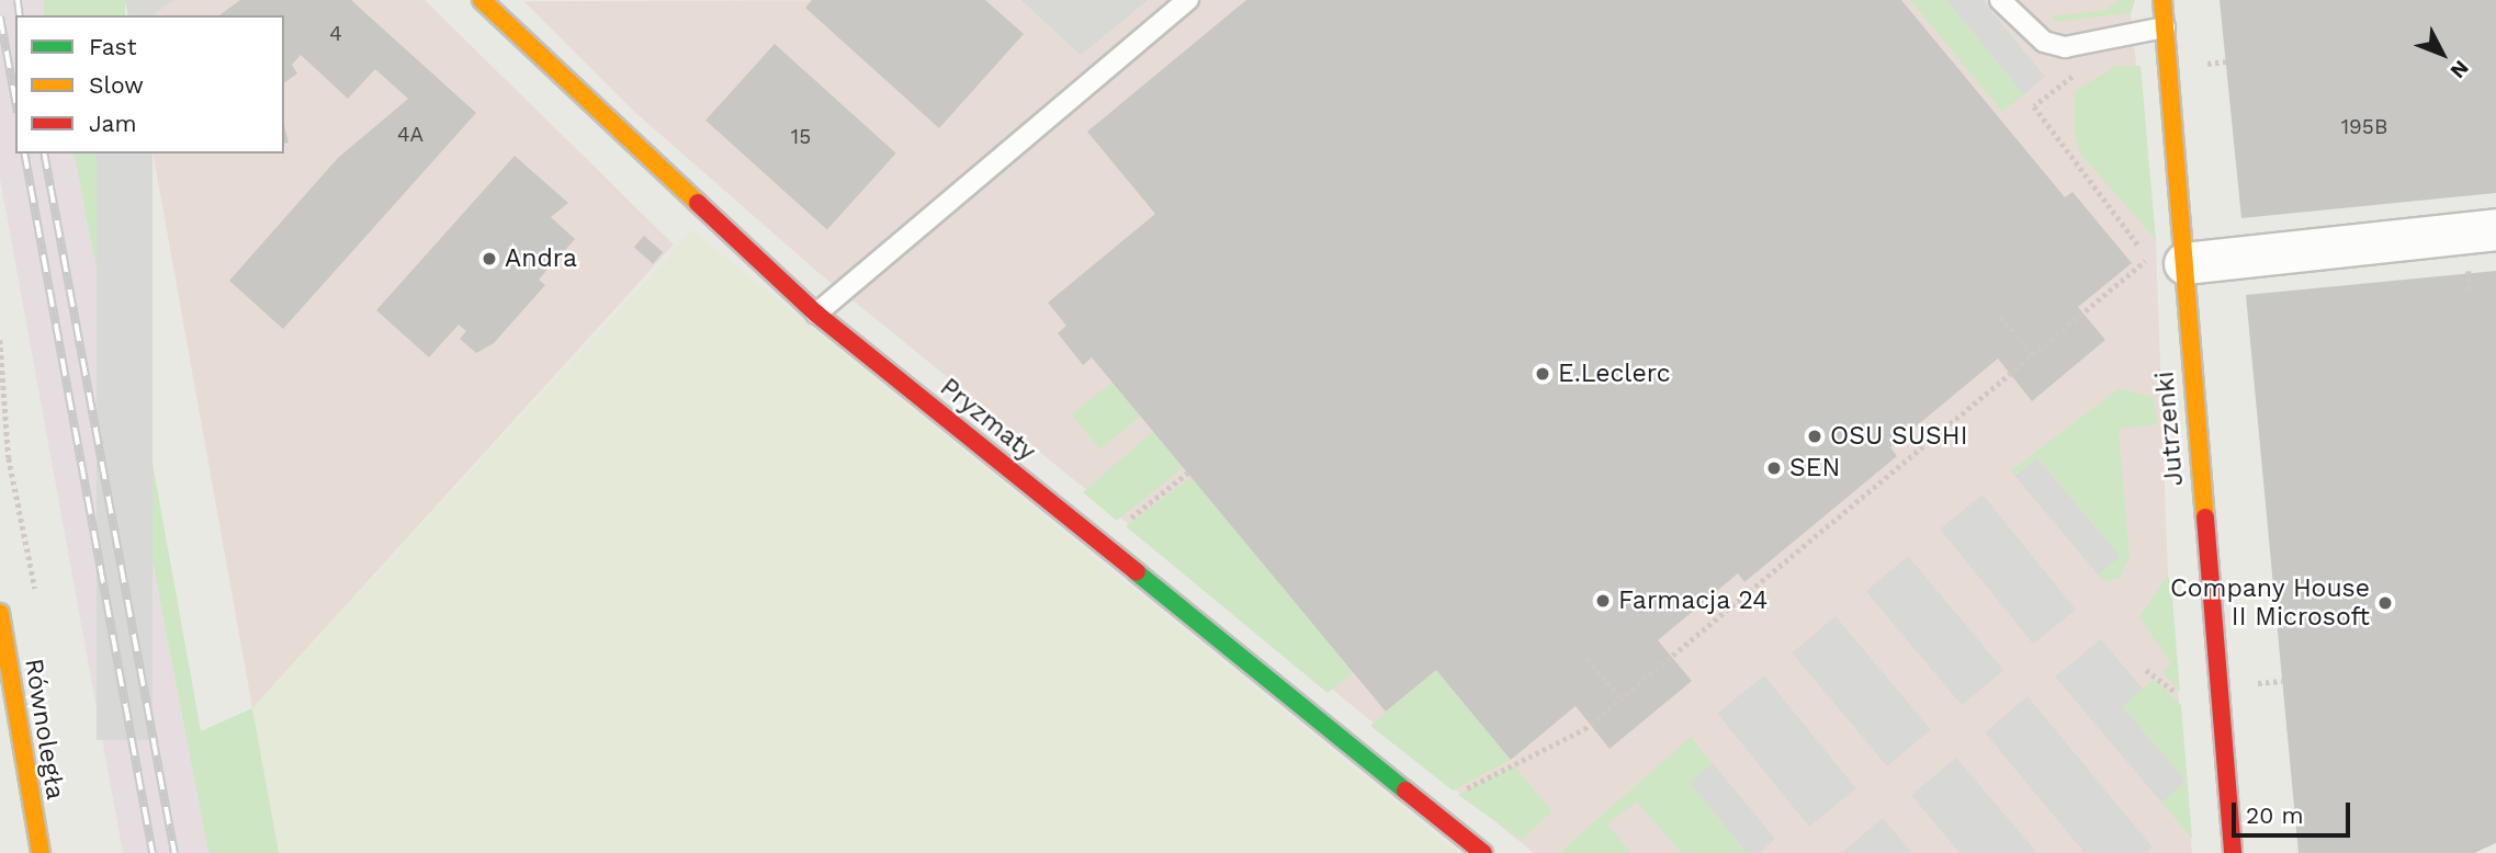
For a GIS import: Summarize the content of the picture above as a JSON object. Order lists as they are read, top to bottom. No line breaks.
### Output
{"streets":{"street":["Pryzmaty","Jutrzenki","Równoległa"]},"places":["Andra","E.Leclerc","OSU SUSHI","SEN","Farmacja 24","Company House II Microsoft"],"house_numbers":["4","195B","4A","15"],"legend":["Fast","Slow","Jam"],"scale_bar":"20 m","north":"bottom right"}
